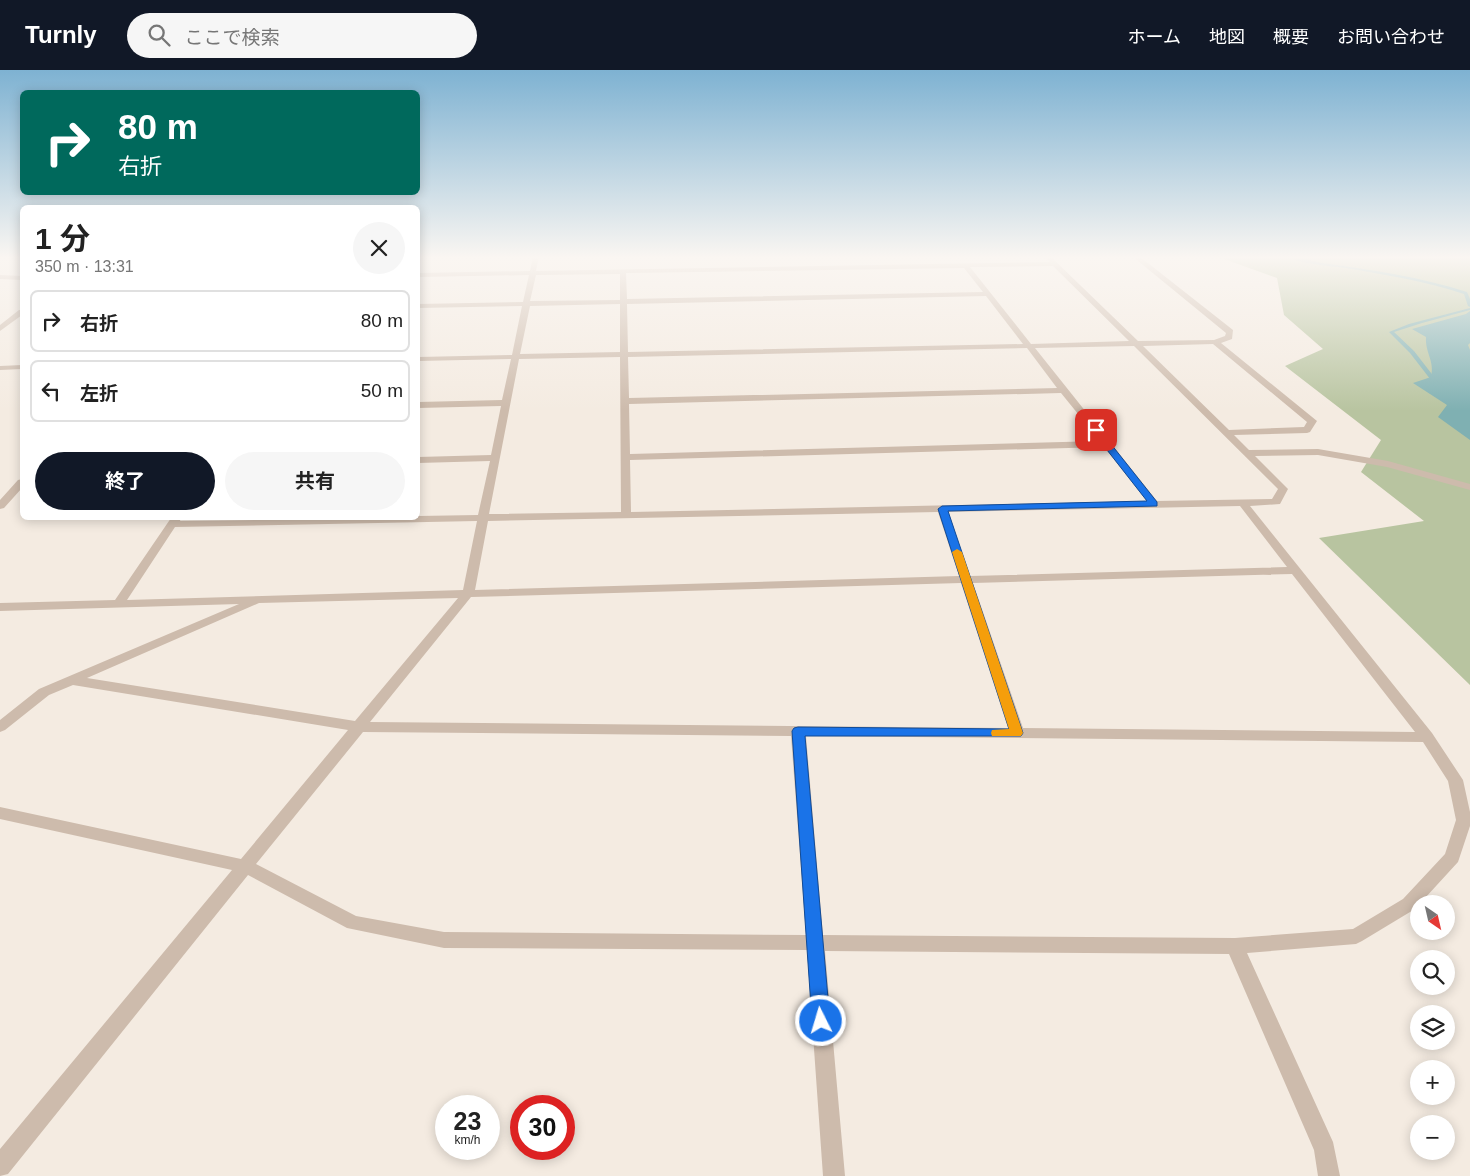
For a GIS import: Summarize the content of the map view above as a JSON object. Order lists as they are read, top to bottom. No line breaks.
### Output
{"north":"bottom right","page":{"header":"Turnly","search":"ここで検索","nav":["ホーム","地図","概要","お問い合わせ"],"turn":["80 m","右折"],"heading":["1 分","350 m · 13:31"],"list":[{"name":"右折","value":"80 m"},{"name":"左折","value":"50 m"}],"buttons":["終了","共有"],"map_buttons":["+","−"],"speed":"23 km/h","limit":"30"}}
